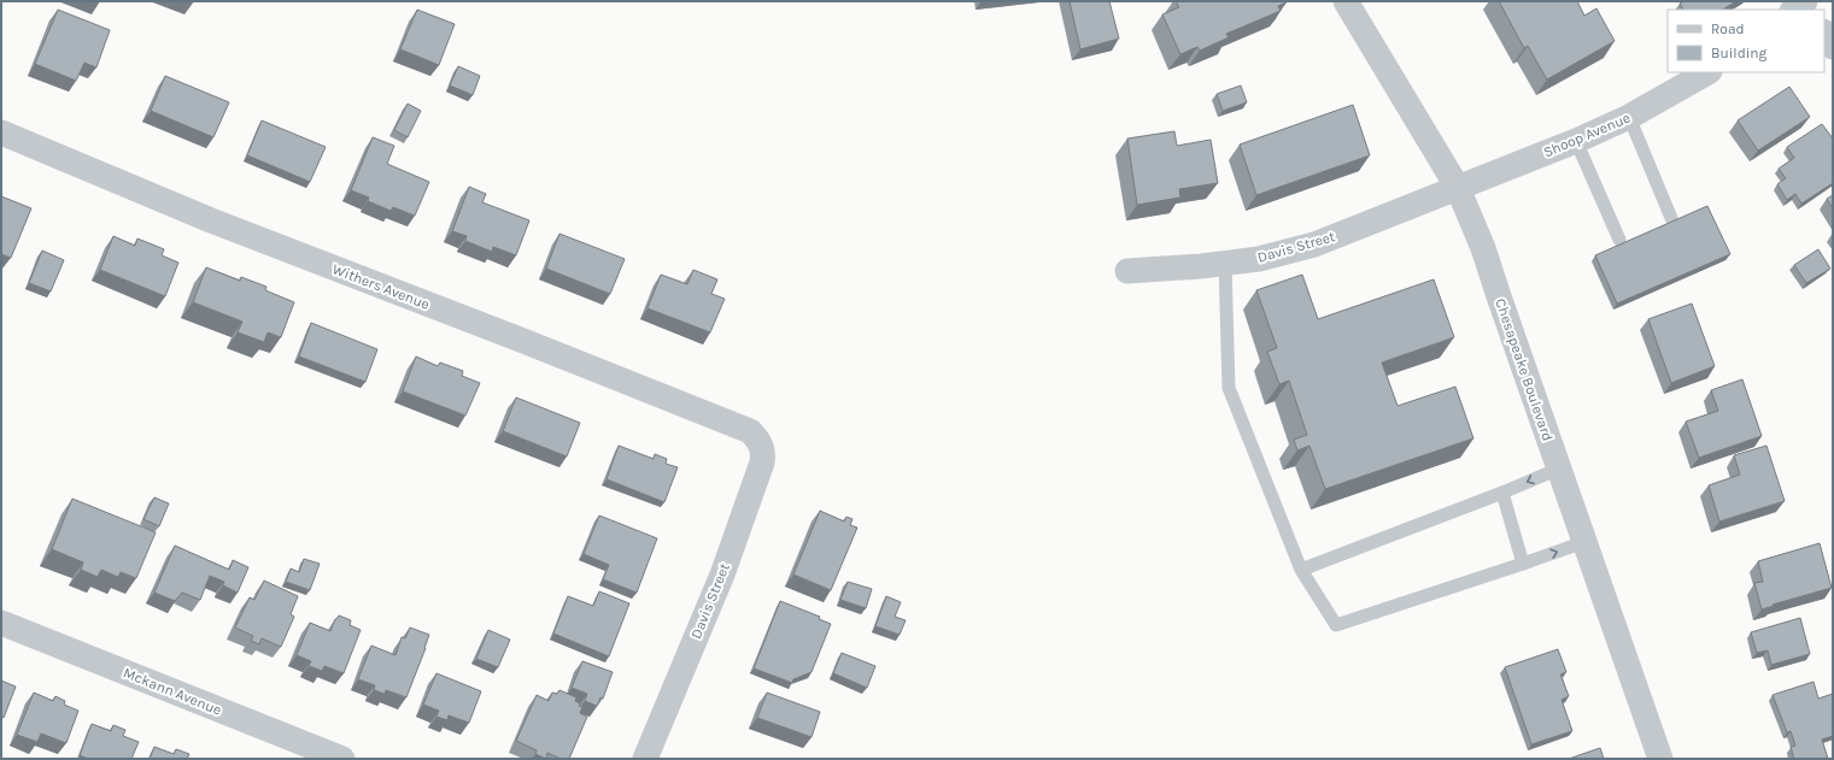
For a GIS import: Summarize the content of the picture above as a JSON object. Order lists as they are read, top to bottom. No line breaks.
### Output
{"streets":{"street":["Shoop Avenue","Davis Street","Withers Avenue","Chesapeake Boulevard","Mckann Avenue"]},"crossings":[["Shoop Avenue","Davis Street"],["Shoop Avenue","Chesapeake Boulevard"],["Davis Street","Withers Avenue"],["Davis Street","Chesapeake Boulevard"]],"legend":["Road","Building"]}
